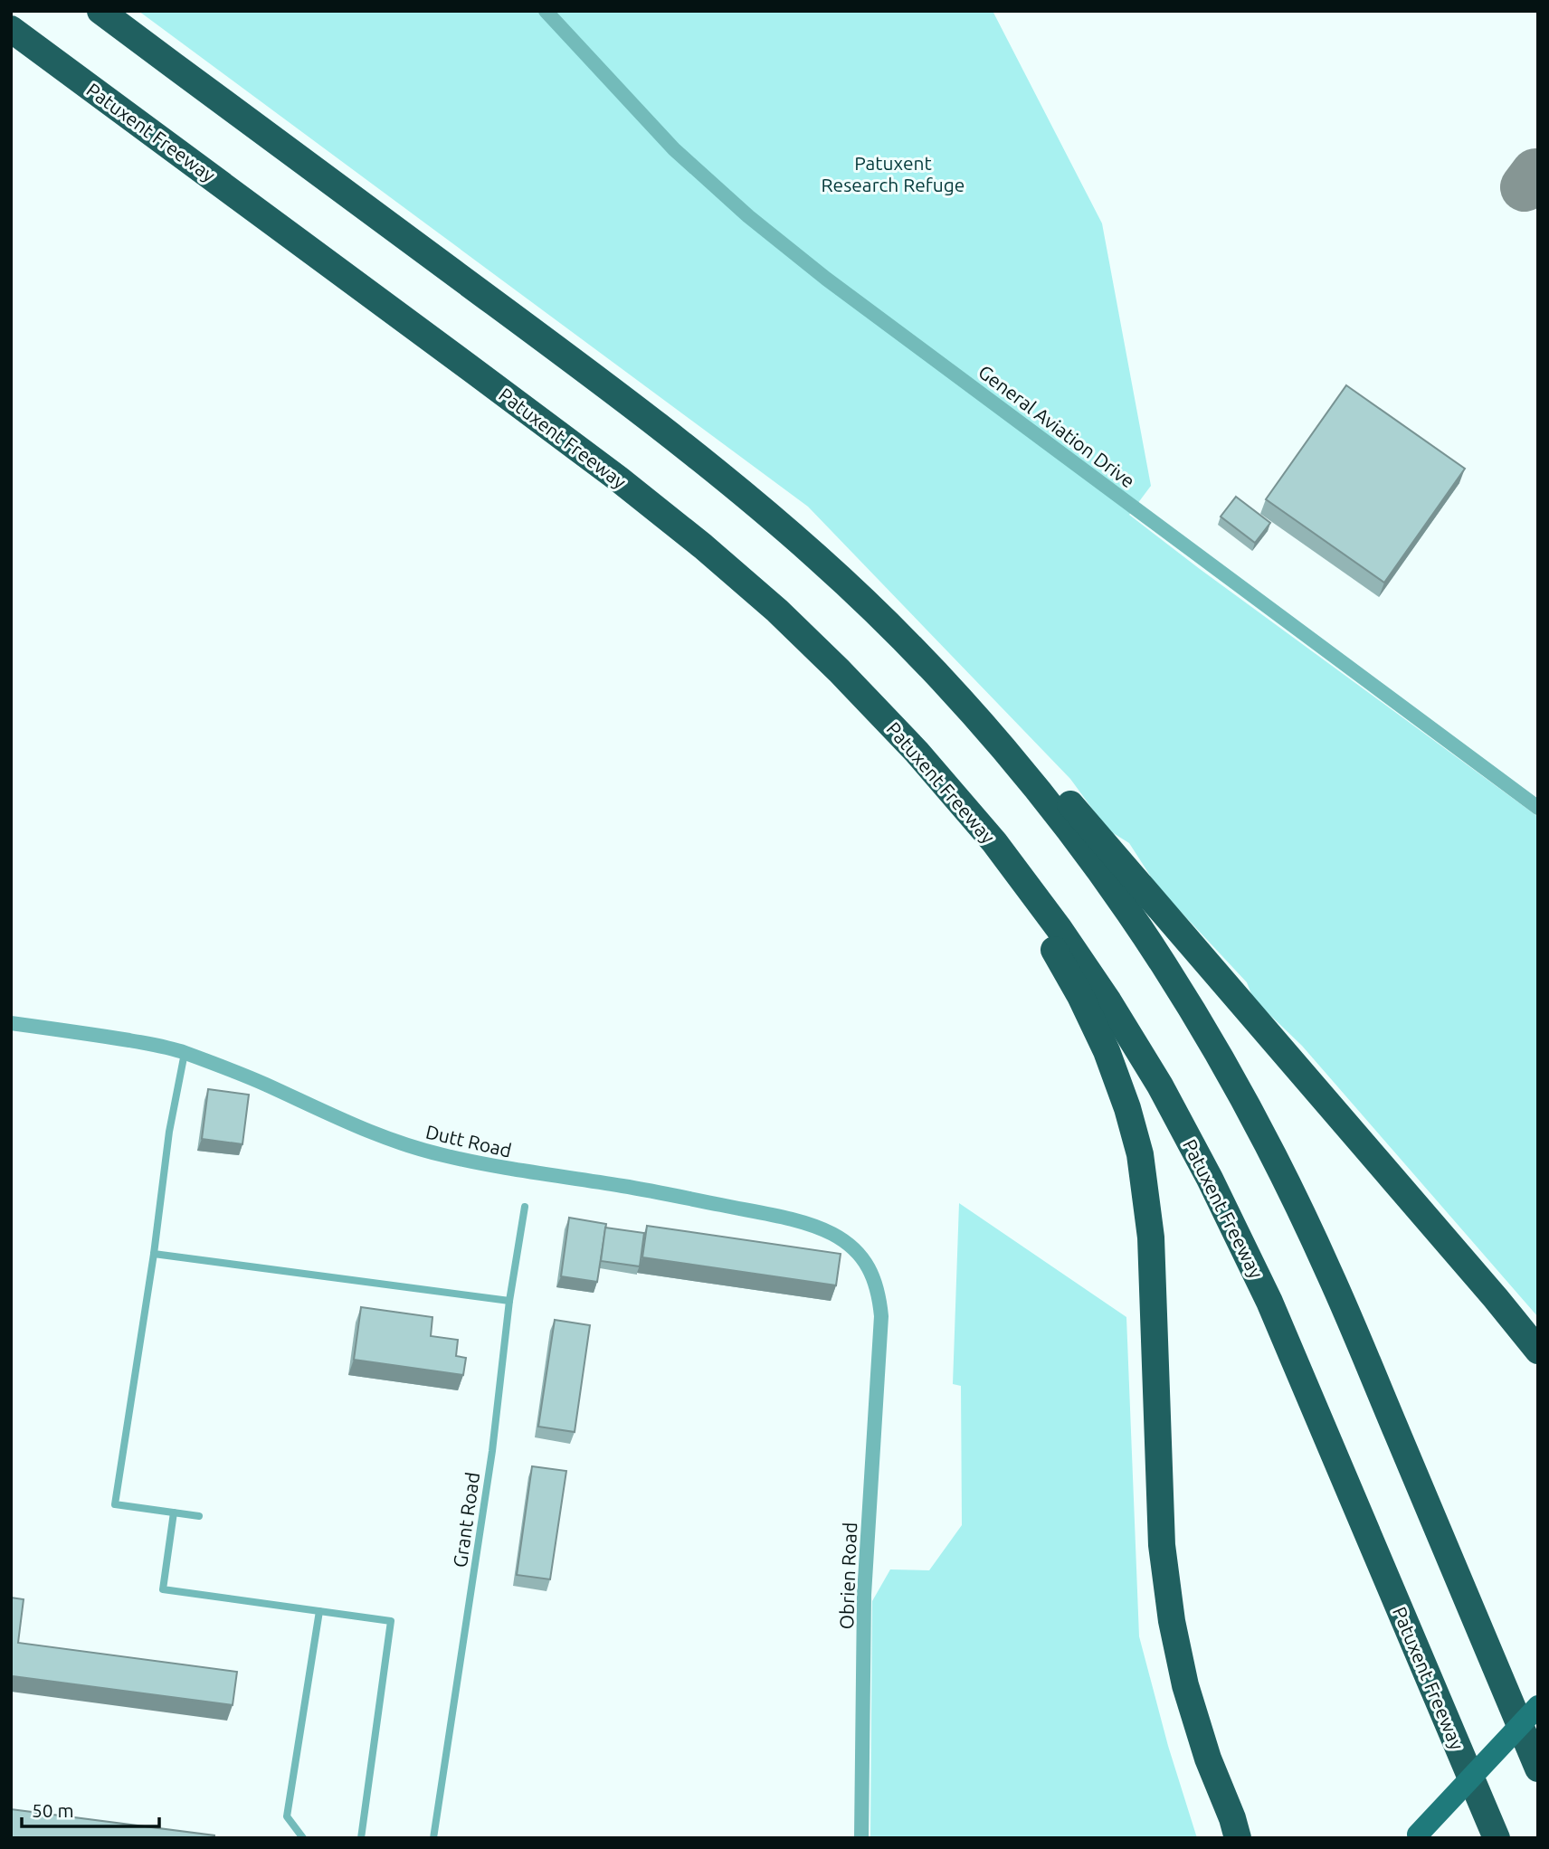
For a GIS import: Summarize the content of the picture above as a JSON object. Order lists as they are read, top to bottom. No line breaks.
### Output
{"streets":{"highway":["Patuxent Freeway"],"street":["General Aviation Drive","Dutt Road","Obrien Road"],"lane":["Grant Road"]},"crossings":[["Dutt Road","Obrien Road"]],"parks":["Patuxent Research Refuge"],"scale_bar":"50 m"}
